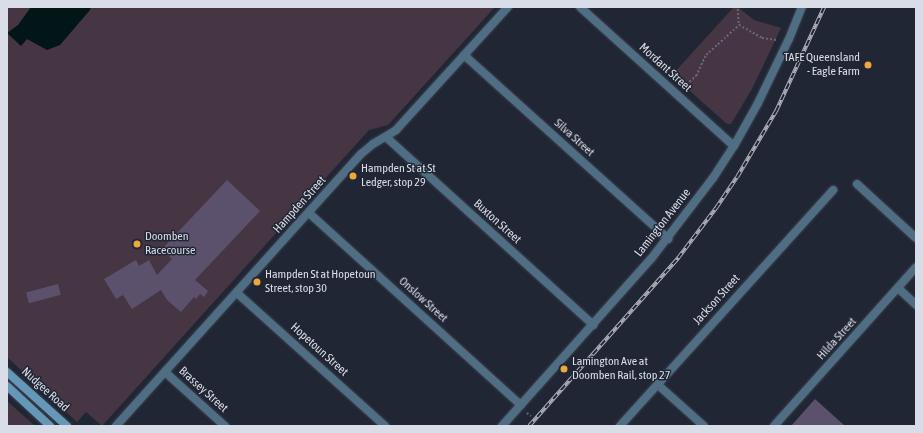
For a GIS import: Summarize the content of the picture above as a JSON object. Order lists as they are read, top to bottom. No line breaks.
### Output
{"streets":{"main road":["Nudgee Road"],"street":["Mordant Street","Silva Street","Hampden Street","Buxton Street","Lamington Avenue","Onslow Street","Jackson Street","Hilda Street","Hopetoun Street","Brassey Street"]},"crossings":[["Mordant Street","Lamington Avenue"],["Silva Street","Hampden Street"],["Silva Street","Lamington Avenue"],["Hampden Street","Buxton Street"],["Hampden Street","Onslow Street"],["Hampden Street","Hopetoun Street"],["Hampden Street","Brassey Street"],["Buxton Street","Lamington Avenue"],["Lamington Avenue","Onslow Street"]],"places":["TAFE Queensland - Eagle Farm","Hampden St at St Ledger, stop 29","Doomben Racecourse","Hampden St at Hopetoun Street, stop 30","Lamington Ave at Doomben Rail, stop 27"]}
